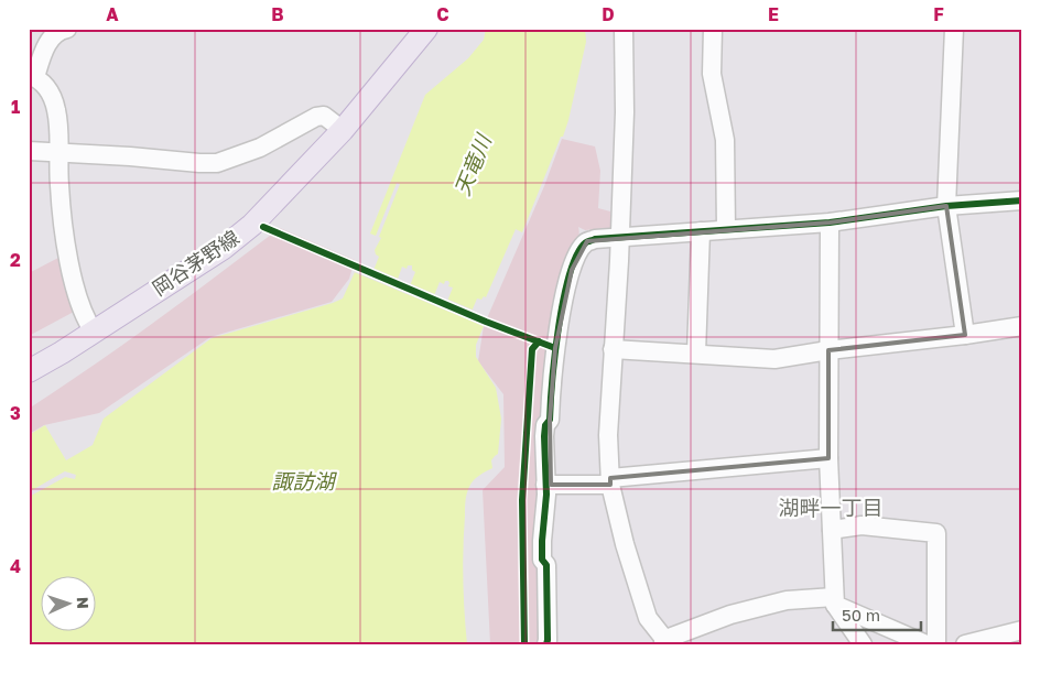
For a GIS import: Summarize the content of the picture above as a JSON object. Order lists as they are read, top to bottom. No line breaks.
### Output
{"streets":{"main road":["岡谷茅野線"]},"districts":["湖畔一丁目"],"water":["天竜川","諏訪湖"],"scale_bar":"50 m","north":"right","grid":{"columns":["A","B","C","D","E","F"],"rows":["1","2","3","4"]}}
